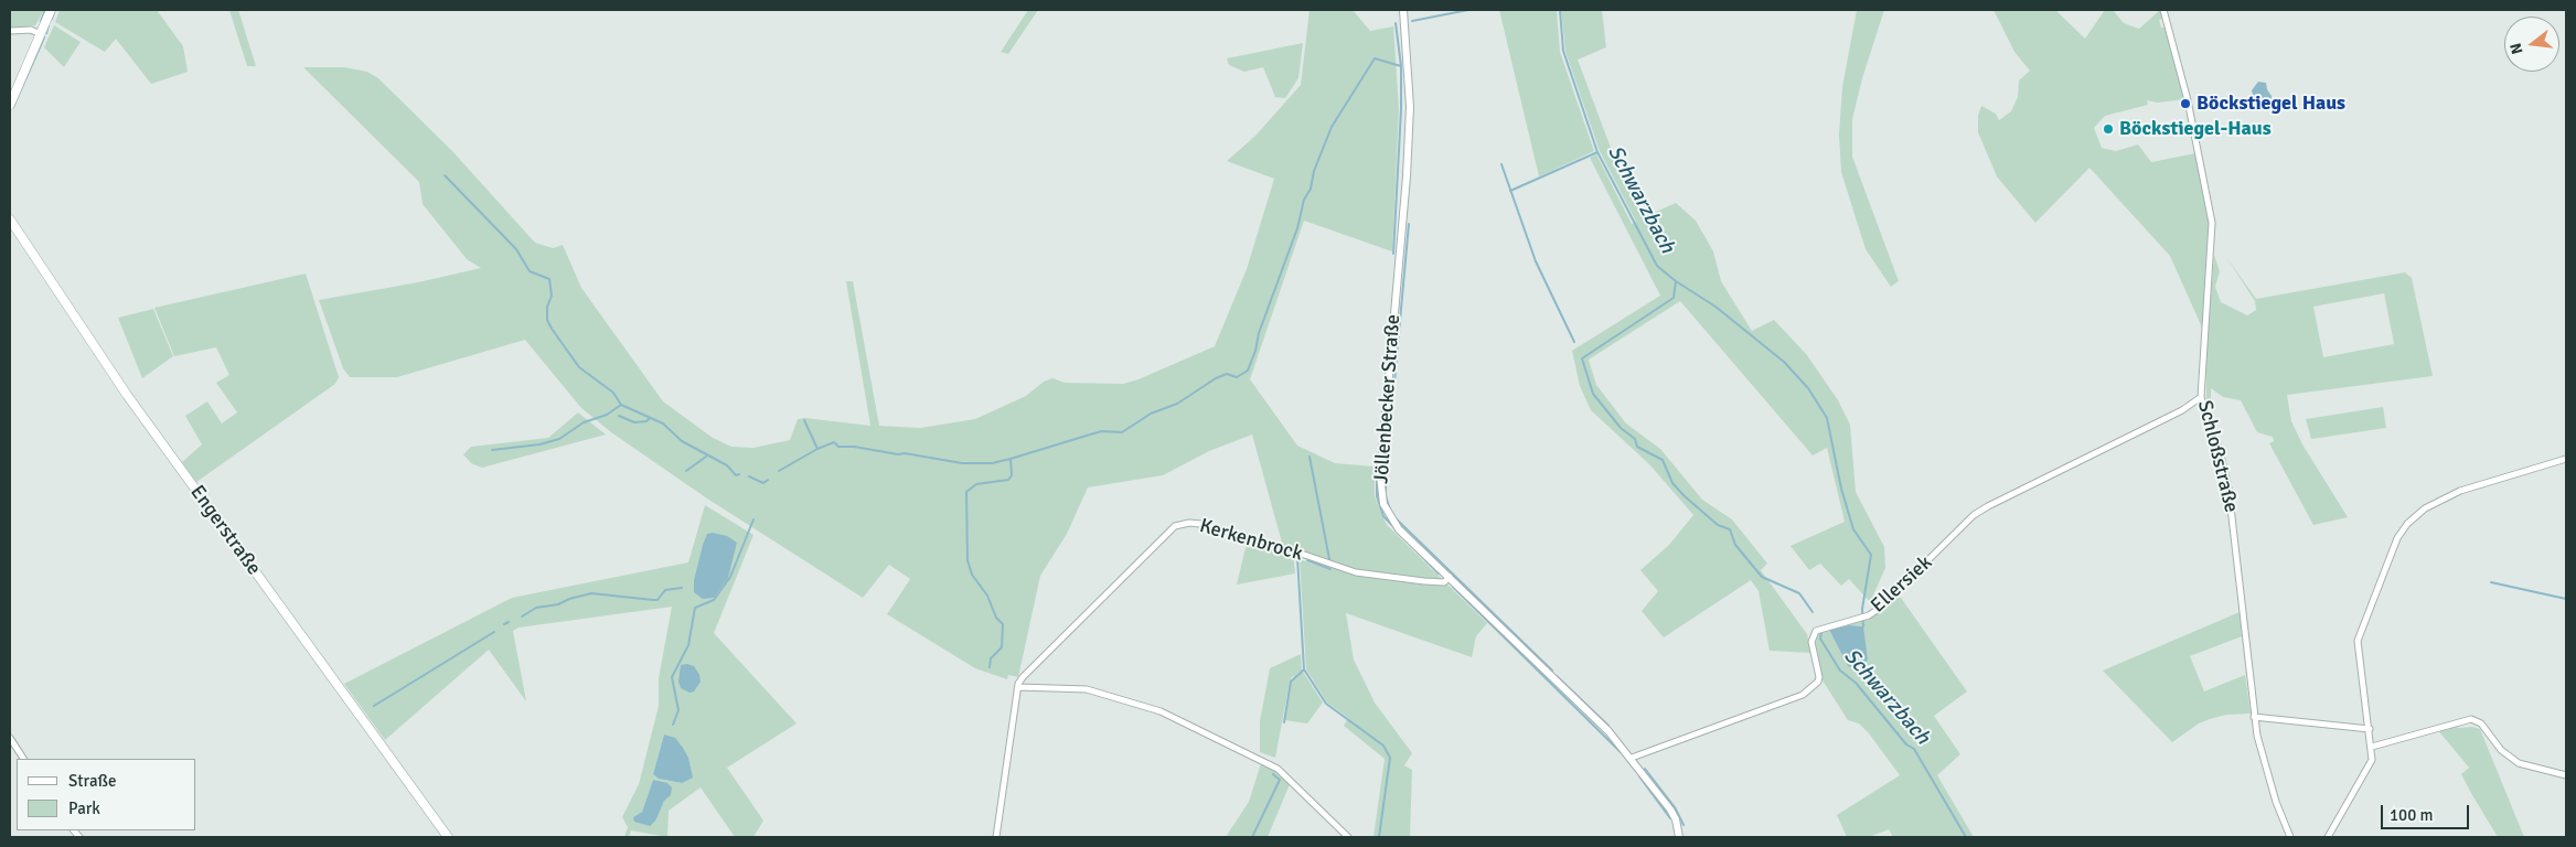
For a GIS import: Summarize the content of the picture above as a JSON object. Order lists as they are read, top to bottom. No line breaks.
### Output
{"streets":{"main road":["Engerstraße"],"street":["Jöllenbecker Straße","Schloßstraße","Kerkenbrock","Ellersiek"]},"crossings":[["Jöllenbecker Straße","Kerkenbrock"],["Jöllenbecker Straße","Ellersiek"],["Schloßstraße","Ellersiek"]],"water":["Schwarzbach"],"places":["Böckstiegel Haus","Böckstiegel-Haus"],"legend":["Straße","Park"],"scale_bar":"100 m","north":"left"}
